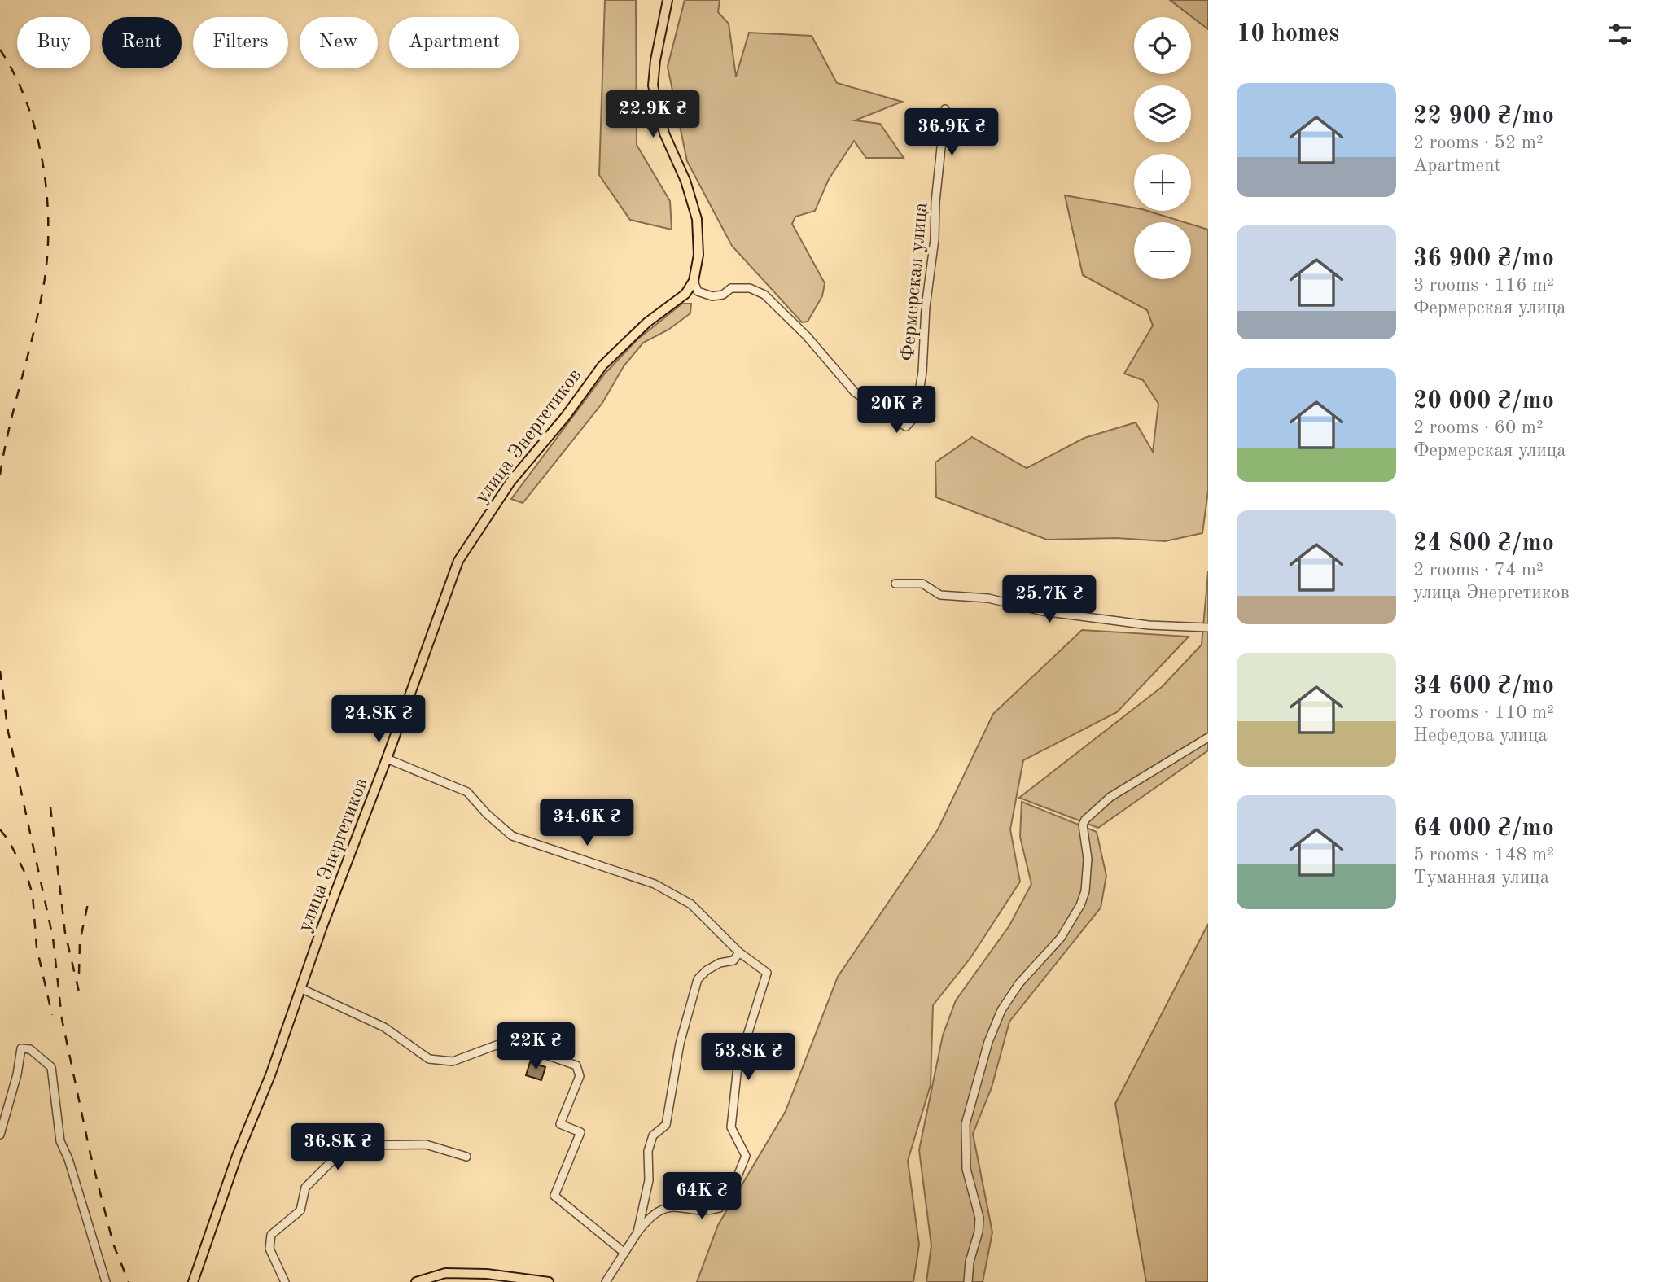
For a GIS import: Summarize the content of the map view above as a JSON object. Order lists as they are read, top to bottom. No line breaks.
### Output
{"streets":{"main road":["улица Энергетиков"],"street":["Фермерская улица"]},"crossings":[["Фермерская улица","улица Энергетиков"]],"page":{"heading":"10 homes","map_buttons":["+","−"],"chip":["Buy","Rent","Filters","New","Apartment"],"list":[{"name":"22 900 ₴/mo","note":"2 rooms · 52 m² · Apartment"},{"name":"36 900 ₴/mo","note":"3 rooms · 116 m² · Фермерская улица"},{"name":"20 000 ₴/mo","note":"2 rooms · 60 m² · Фермерская улица"},{"name":"24 800 ₴/mo","note":"2 rooms · 74 m² · улица Энергетиков"},{"name":"34 600 ₴/mo","note":"3 rooms · 110 m² · Нефедова улица"},{"name":"64 000 ₴/mo","note":"5 rooms · 148 m² · Туманная улица"}],"price":["22.9K ₴","36.9K ₴","20K ₴","25.7K ₴","24.8K ₴","34.6K ₴","22K ₴","53.8K ₴","36.8K ₴","64K ₴"]}}
